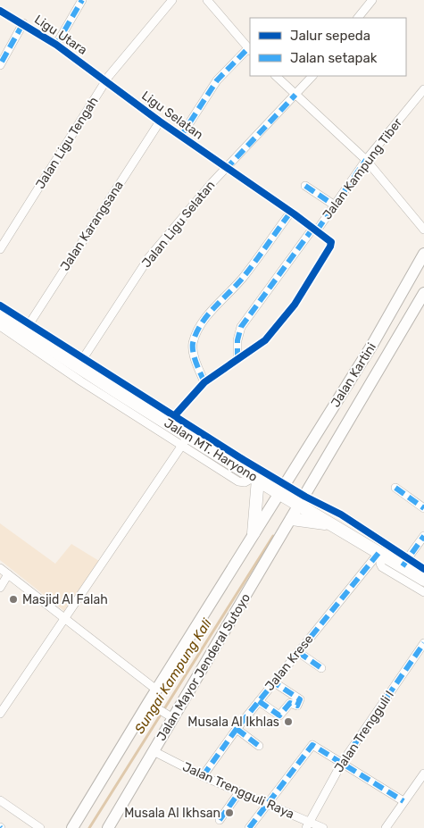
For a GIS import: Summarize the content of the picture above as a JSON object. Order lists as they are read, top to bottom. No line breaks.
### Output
{"streets":{"main road":["Jalan Kartini","Jalan MT. Haryono","Jalan Mayor Jenderal Sutoyo"],"street":["Ligu Utara","Ligu Selatan","Jalan Ligu Tengah","Jalan Kampung Tiber","Jalan Ligu Selatan","Jalan Karangsana","Jalan Krese","Jalan Trengguli I","Jalan Trengguli Raya"]},"crossings":[["Ligu Utara","Ligu Selatan"],["Ligu Utara","Jalan Ligu Tengah"],["Ligu Selatan","Jalan Ligu Tengah"],["Ligu Selatan","Jalan Kampung Tiber"],["Ligu Selatan","Jalan Ligu Selatan"],["Ligu Selatan","Jalan Karangsana"],["Jalan Kampung Tiber","Jalan MT. Haryono"],["Jalan Ligu Selatan","Jalan MT. Haryono"],["Jalan Karangsana","Jalan MT. Haryono"],["Jalan Kartini","Jalan MT. Haryono"],["Jalan Kartini","Jalan Mayor Jenderal Sutoyo"],["Jalan MT. Haryono","Jalan Krese"],["Jalan MT. Haryono","Jalan Mayor Jenderal Sutoyo"],["Jalan Krese","Jalan Trengguli Raya"],["Jalan Mayor Jenderal Sutoyo","Jalan Trengguli Raya"],["Jalan Trengguli I","Jalan Trengguli Raya"]],"water":["Sungai Kampung Kali"],"places":["Masjid Al Falah","Musala Al Ikhlas","Musala Al Ikhsan"],"legend":["Jalur sepeda","Jalan setapak"]}
